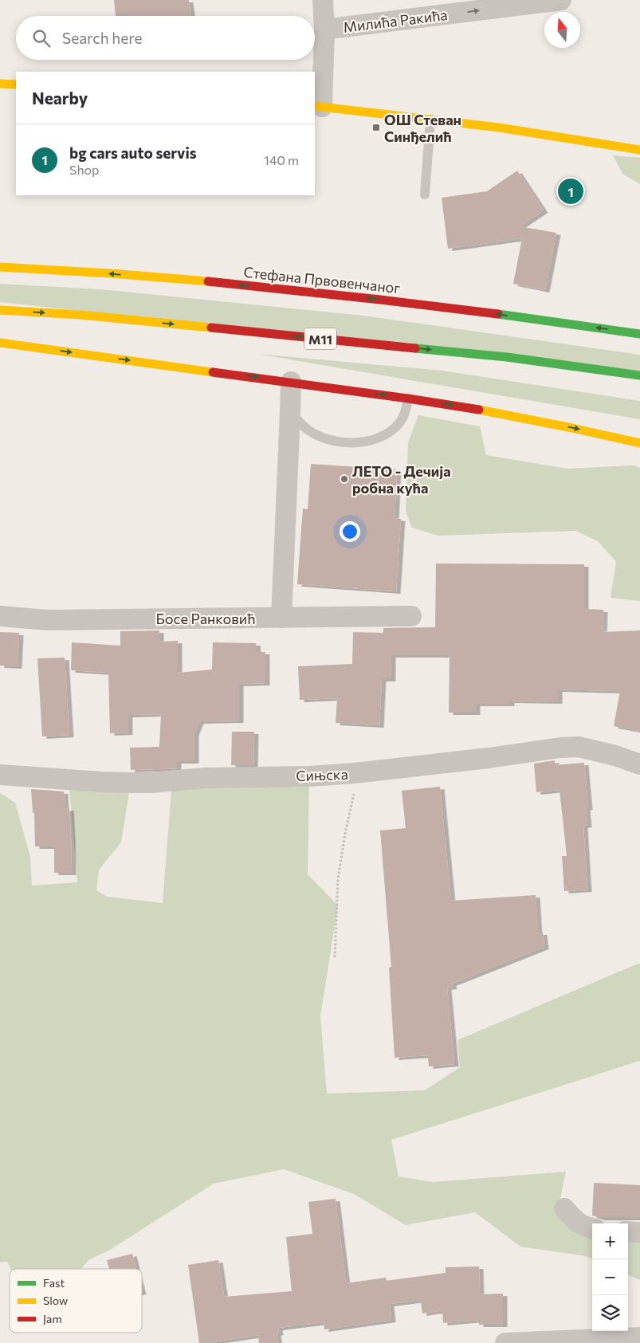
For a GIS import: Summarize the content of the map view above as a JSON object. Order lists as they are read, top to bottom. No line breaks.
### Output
{"streets":{"main road":["Стефана Првовенчаног","M11"],"street":["Милића Ракића","Босе Ранковић","Сињска"]},"one_way":["Милића Ракића"],"places":{"transit":["ОШ Стеван Синђелић"],"other":["ЛЕТО - Дечија робна кућа"]},"legend":["Fast","Slow","Jam"],"north":"top","page":{"search":"Search here","heading":"Nearby","list":[{"mark":"1","name":"bg cars auto servis","note":"Shop","value":"140 m"}],"pins":"1","map_buttons":["+","−"]}}
